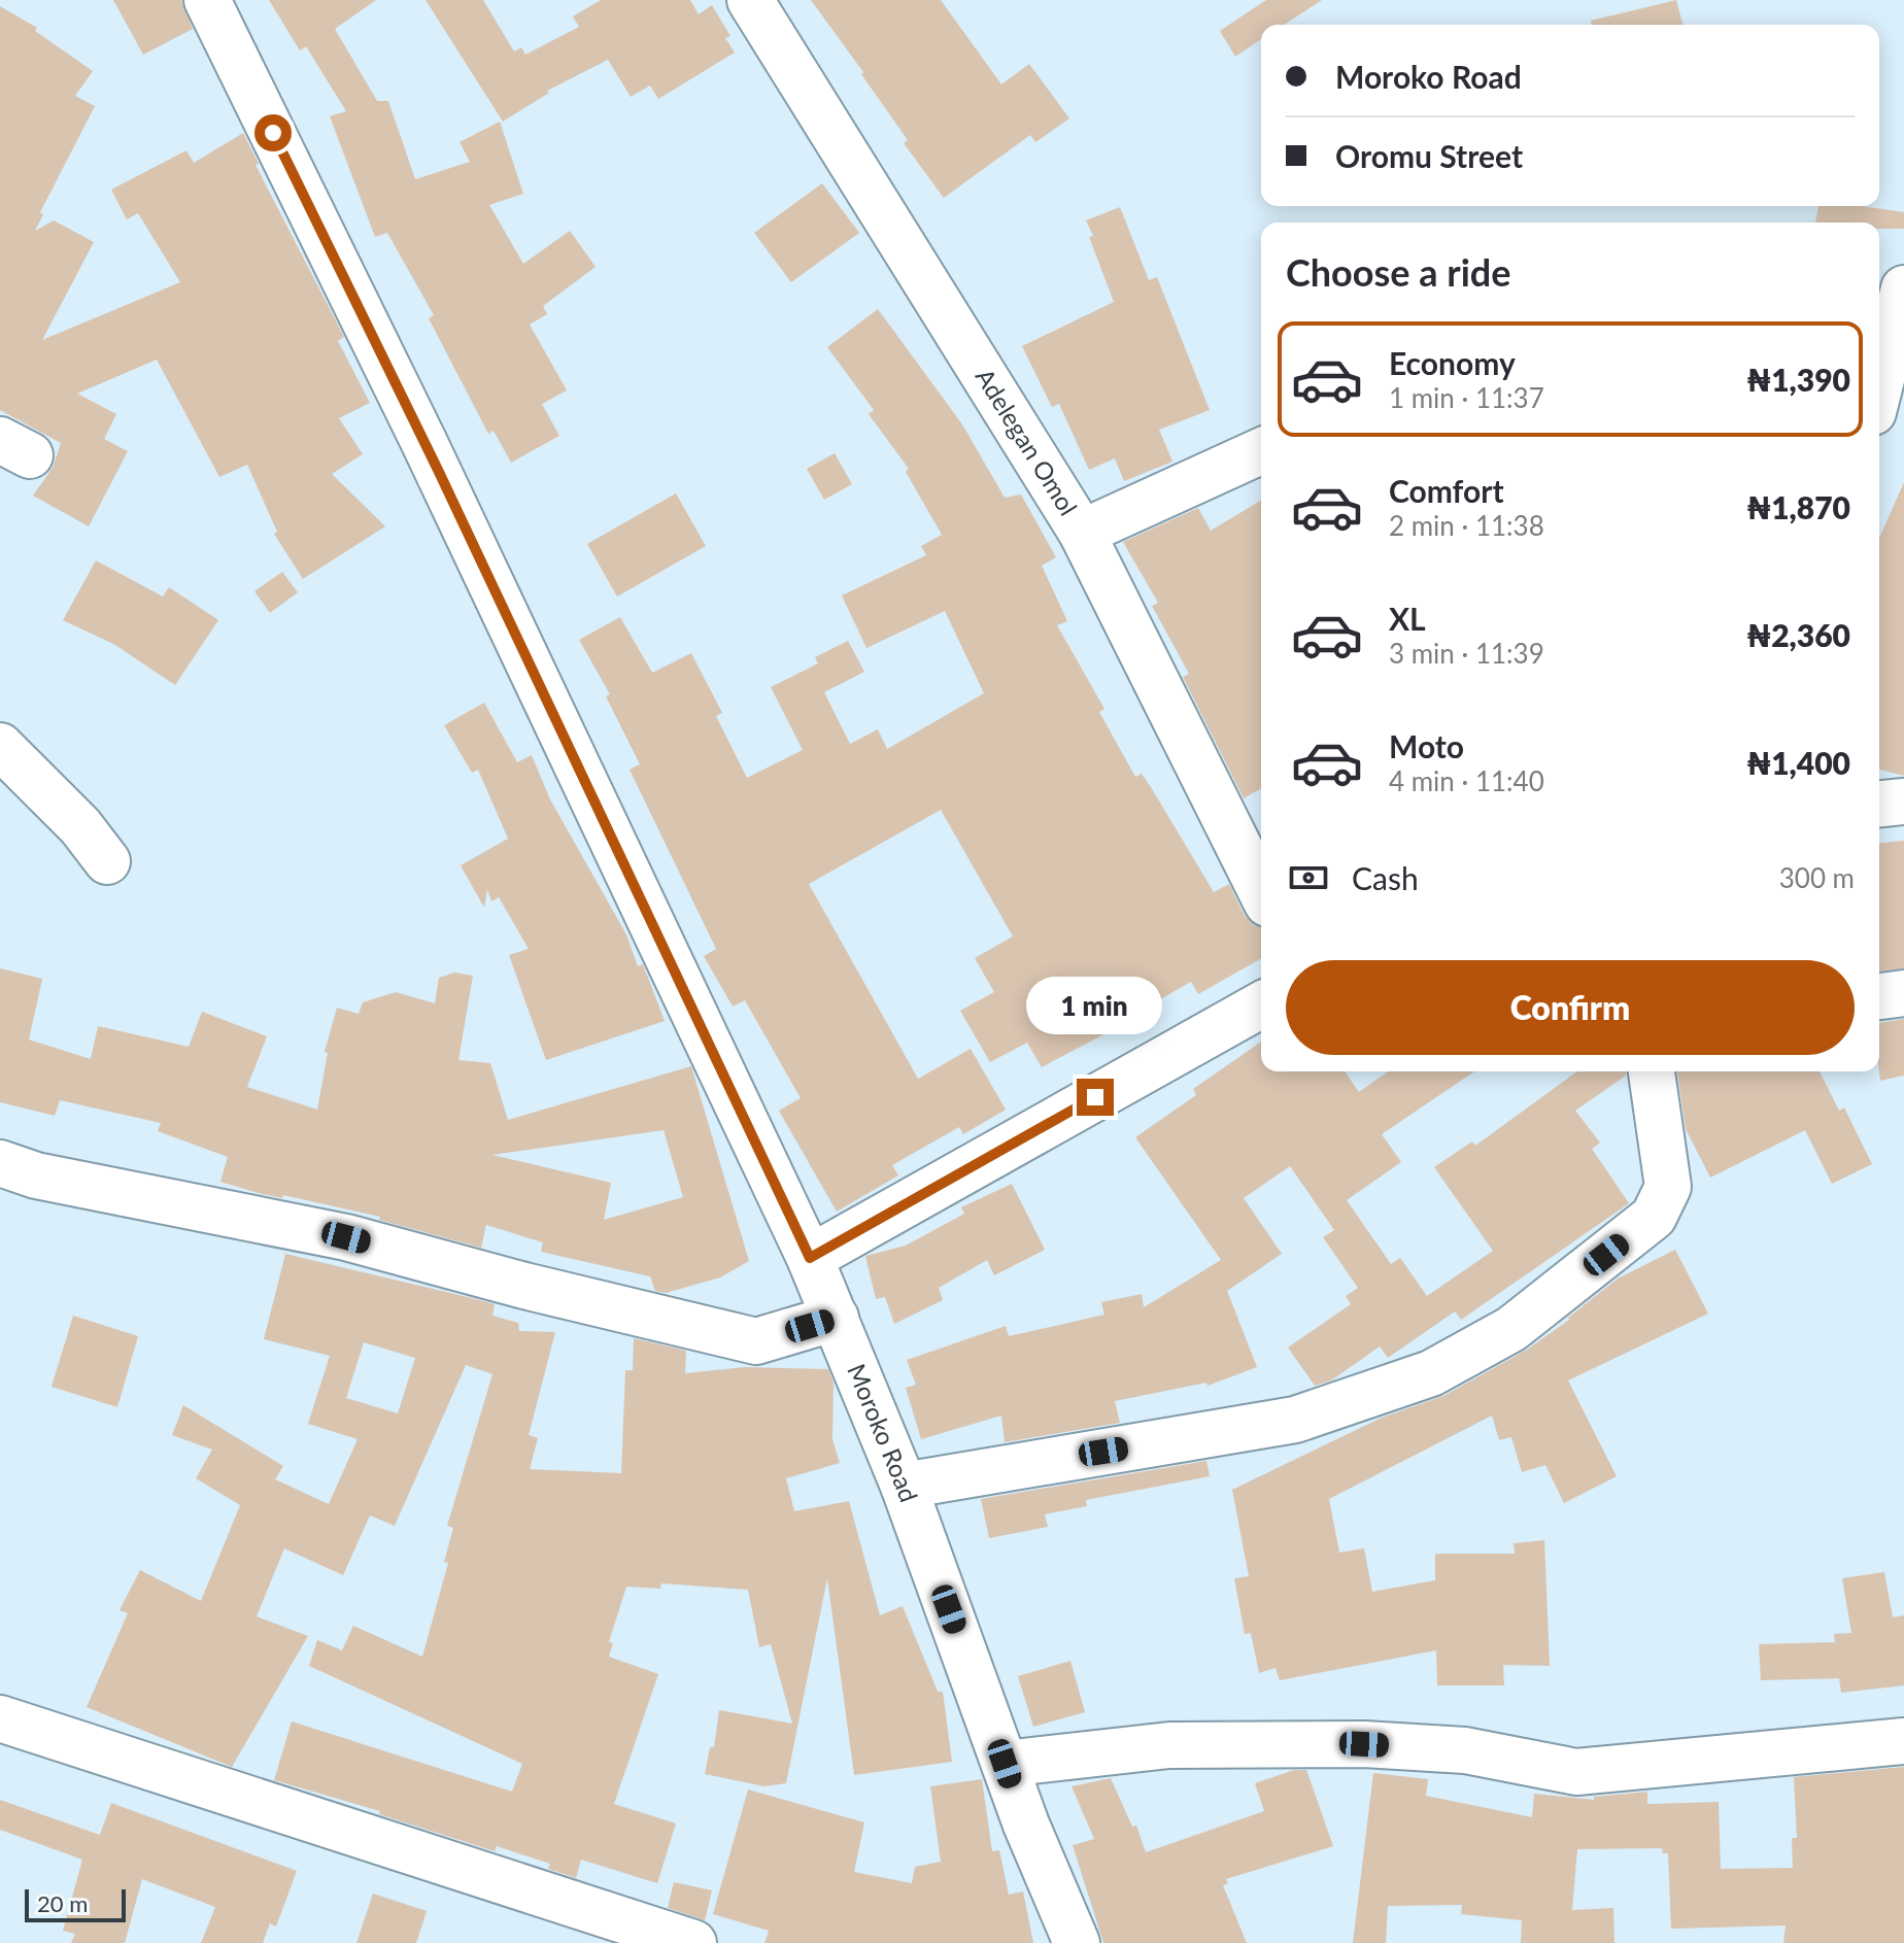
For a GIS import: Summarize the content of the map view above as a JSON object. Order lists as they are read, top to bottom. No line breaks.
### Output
{"streets":{"street":["Adelegan Omol","Moroko Road"]},"scale_bar":"20 m","page":{"banner":["Moroko Road","Oromu Street"],"heading":"Choose a ride","list":[{"name":"Economy","note":"1 min · 11:37","value":"₦1,390"},{"name":"Comfort","note":"2 min · 11:38","value":"₦1,870"},{"name":"XL","note":"3 min · 11:39","value":"₦2,360"},{"name":"Moto","note":"4 min · 11:40","value":"₦1,400"}],"pay":["Cash","300 m"],"buttons":"Confirm","bubble":"1 min","scale":"20 m"}}
